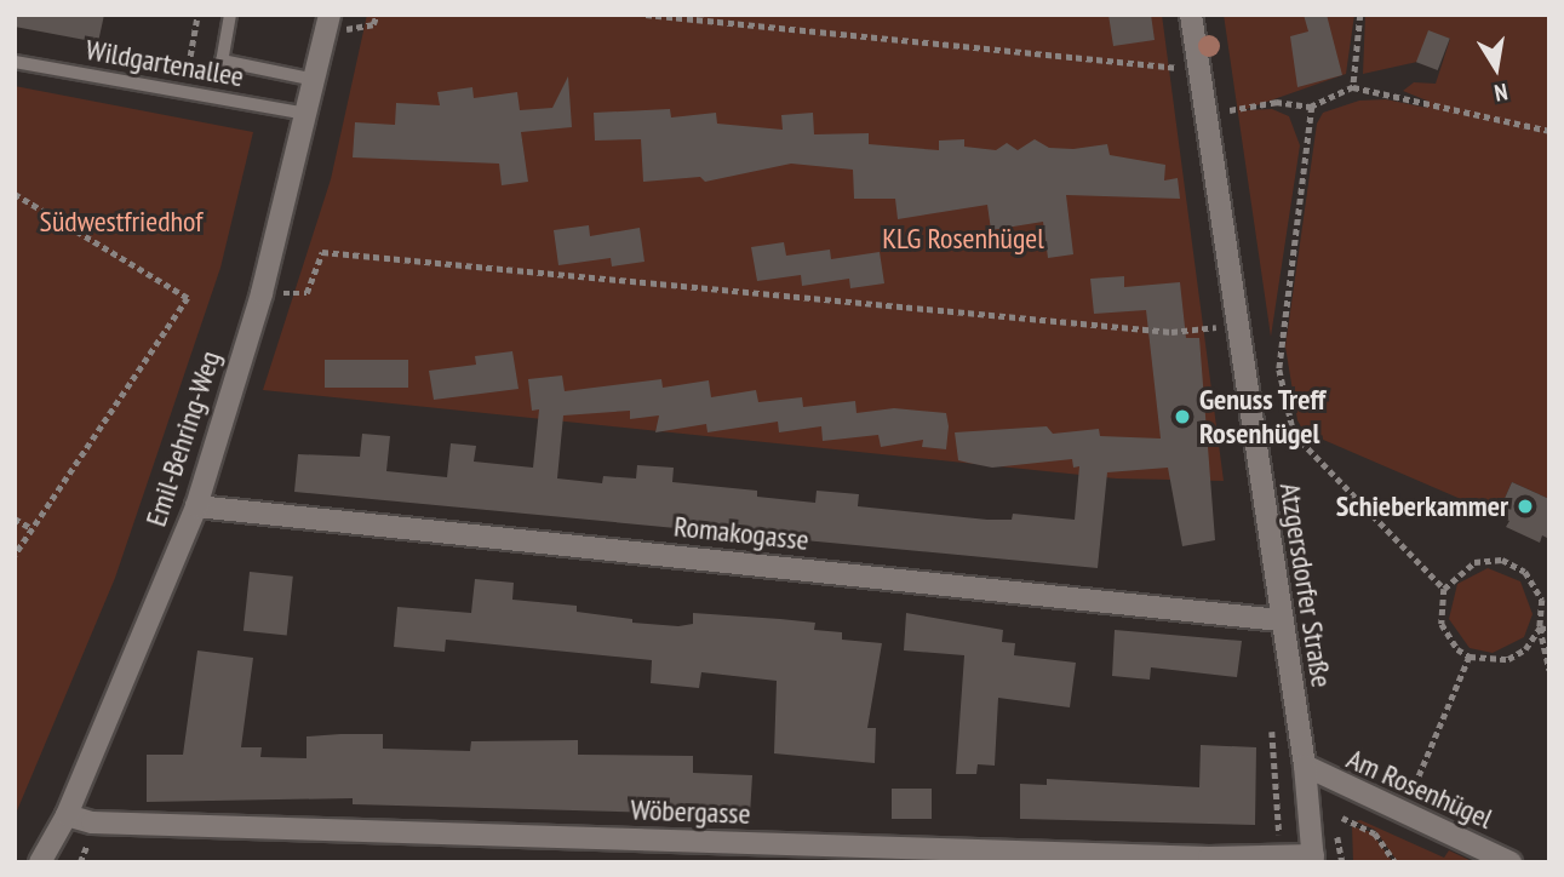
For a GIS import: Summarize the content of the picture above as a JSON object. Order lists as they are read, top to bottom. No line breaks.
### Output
{"streets":{"street":["Emil-Behring-Weg","Romakogasse","Atzgersdorfer Straße","Am Rosenhügel","Wöbergasse"],"lane":["Wildgartenallee"]},"crossings":[["Wildgartenallee","Emil-Behring-Weg"],["Emil-Behring-Weg","Romakogasse"],["Emil-Behring-Weg","Wöbergasse"],["Romakogasse","Atzgersdorfer Straße"],["Atzgersdorfer Straße","Am Rosenhügel"],["Atzgersdorfer Straße","Wöbergasse"]],"parks":["Südwestfriedhof","KLG Rosenhügel"],"places":["Genuss Treff Rosenhügel","Schieberkammer"],"north":"bottom"}
